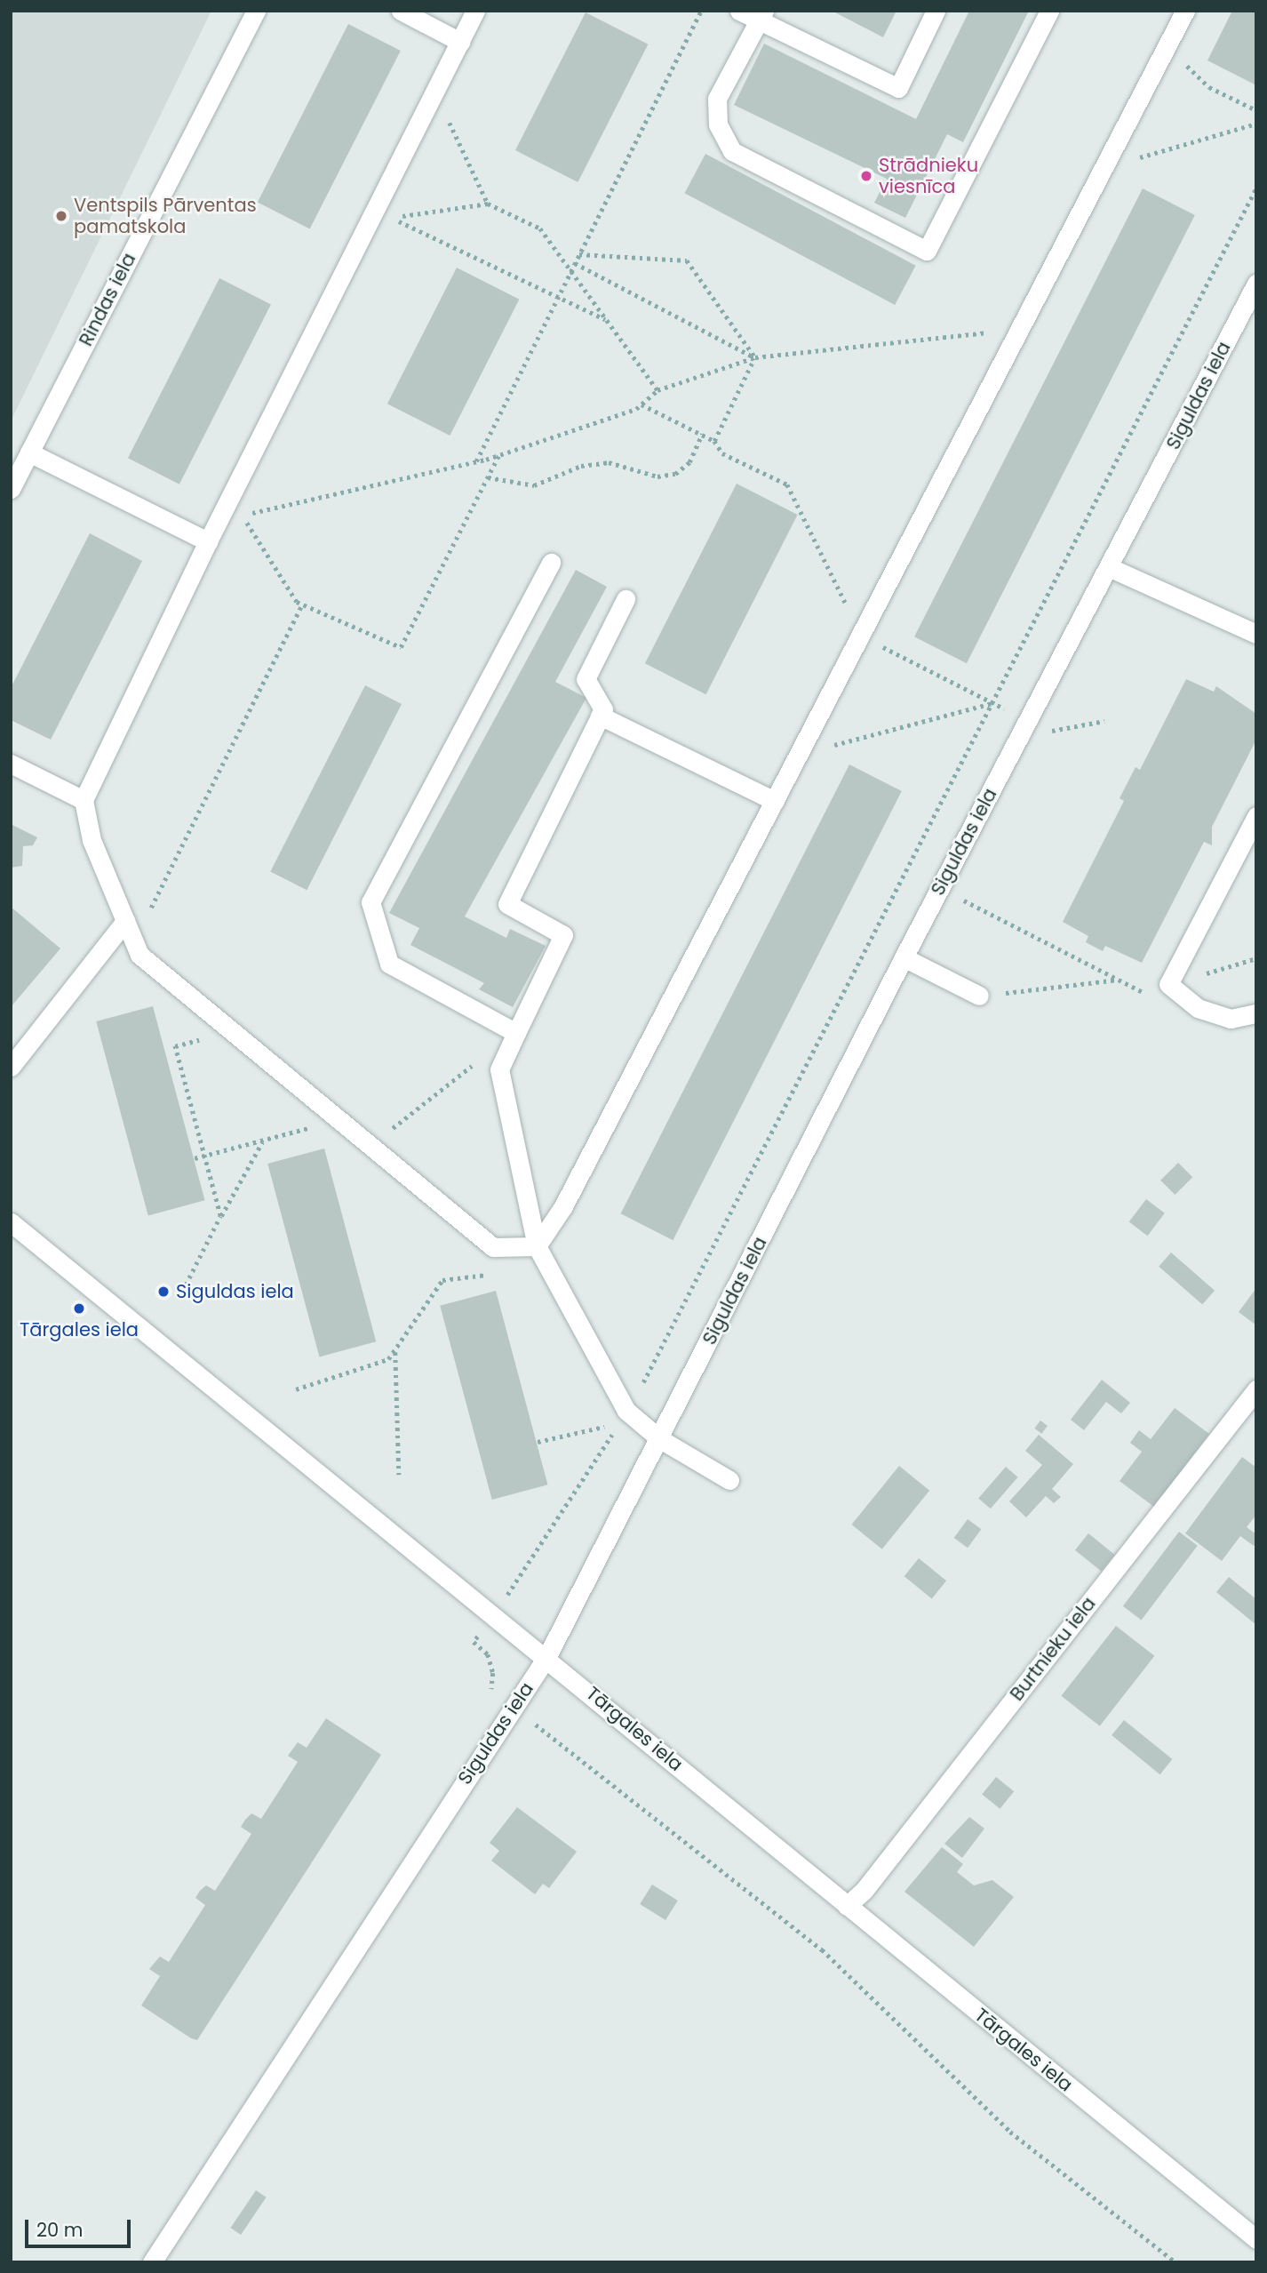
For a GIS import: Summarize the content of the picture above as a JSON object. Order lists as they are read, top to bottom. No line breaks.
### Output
{"streets":{"street":["Rindas iela","Siguldas iela","Burtnieku iela","Tārgales iela"]},"crossings":[["Siguldas iela","Tārgales iela"],["Burtnieku iela","Tārgales iela"]],"places":["Strādnieku viesnīca","Ventspils Pārventas pamatskola","Siguldas iela","Tārgales iela"],"scale_bar":"20 m"}
